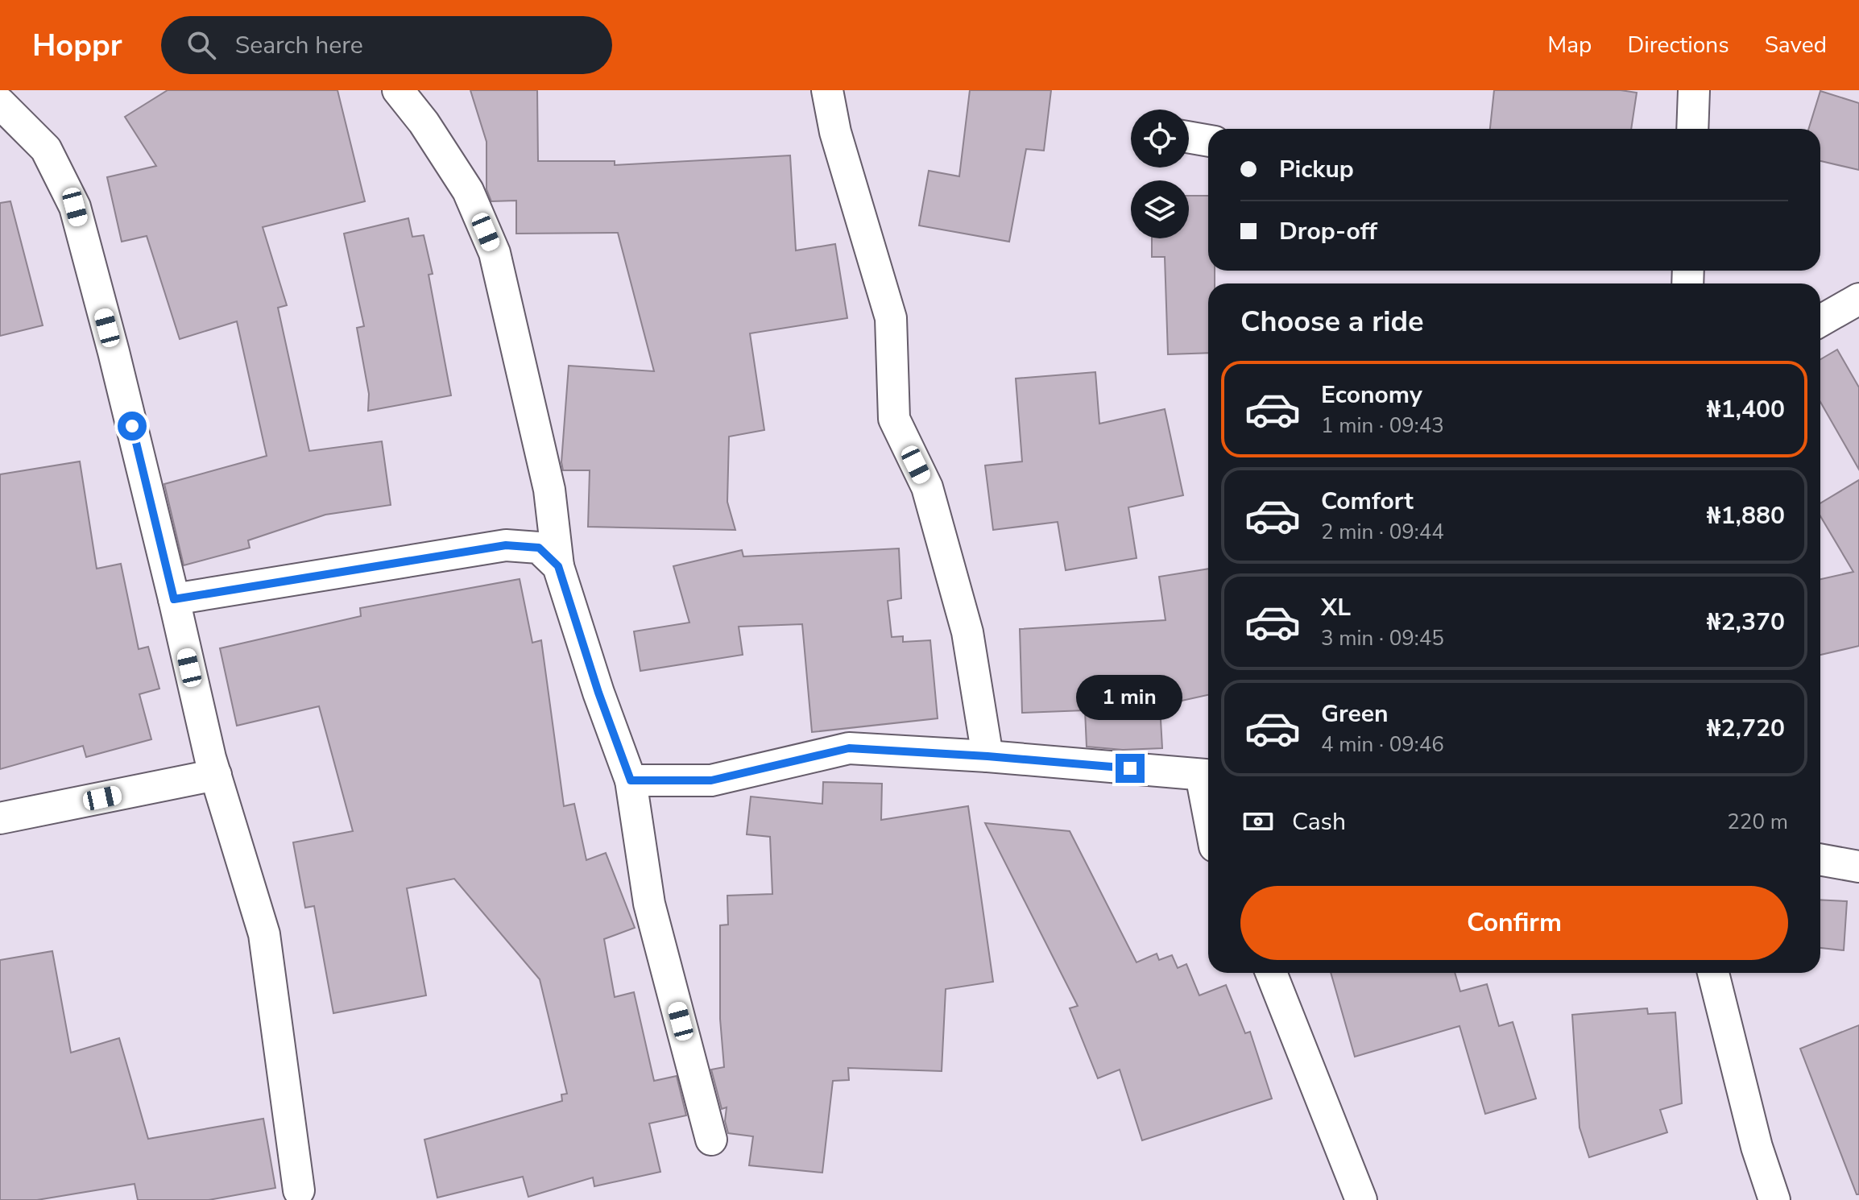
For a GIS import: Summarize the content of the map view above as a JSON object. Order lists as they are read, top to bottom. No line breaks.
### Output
{"page":{"header":"Hoppr","search":"Search here","nav":["Map","Directions","Saved"],"banner":["Pickup","Drop-off"],"heading":"Choose a ride","list":[{"name":"Economy","note":"1 min · 09:43","value":"₦1,400"},{"name":"Comfort","note":"2 min · 09:44","value":"₦1,880"},{"name":"XL","note":"3 min · 09:45","value":"₦2,370"},{"name":"Green","note":"4 min · 09:46","value":"₦2,720"}],"bubble":"1 min","pay":["Cash","220 m"],"buttons":"Confirm"}}
